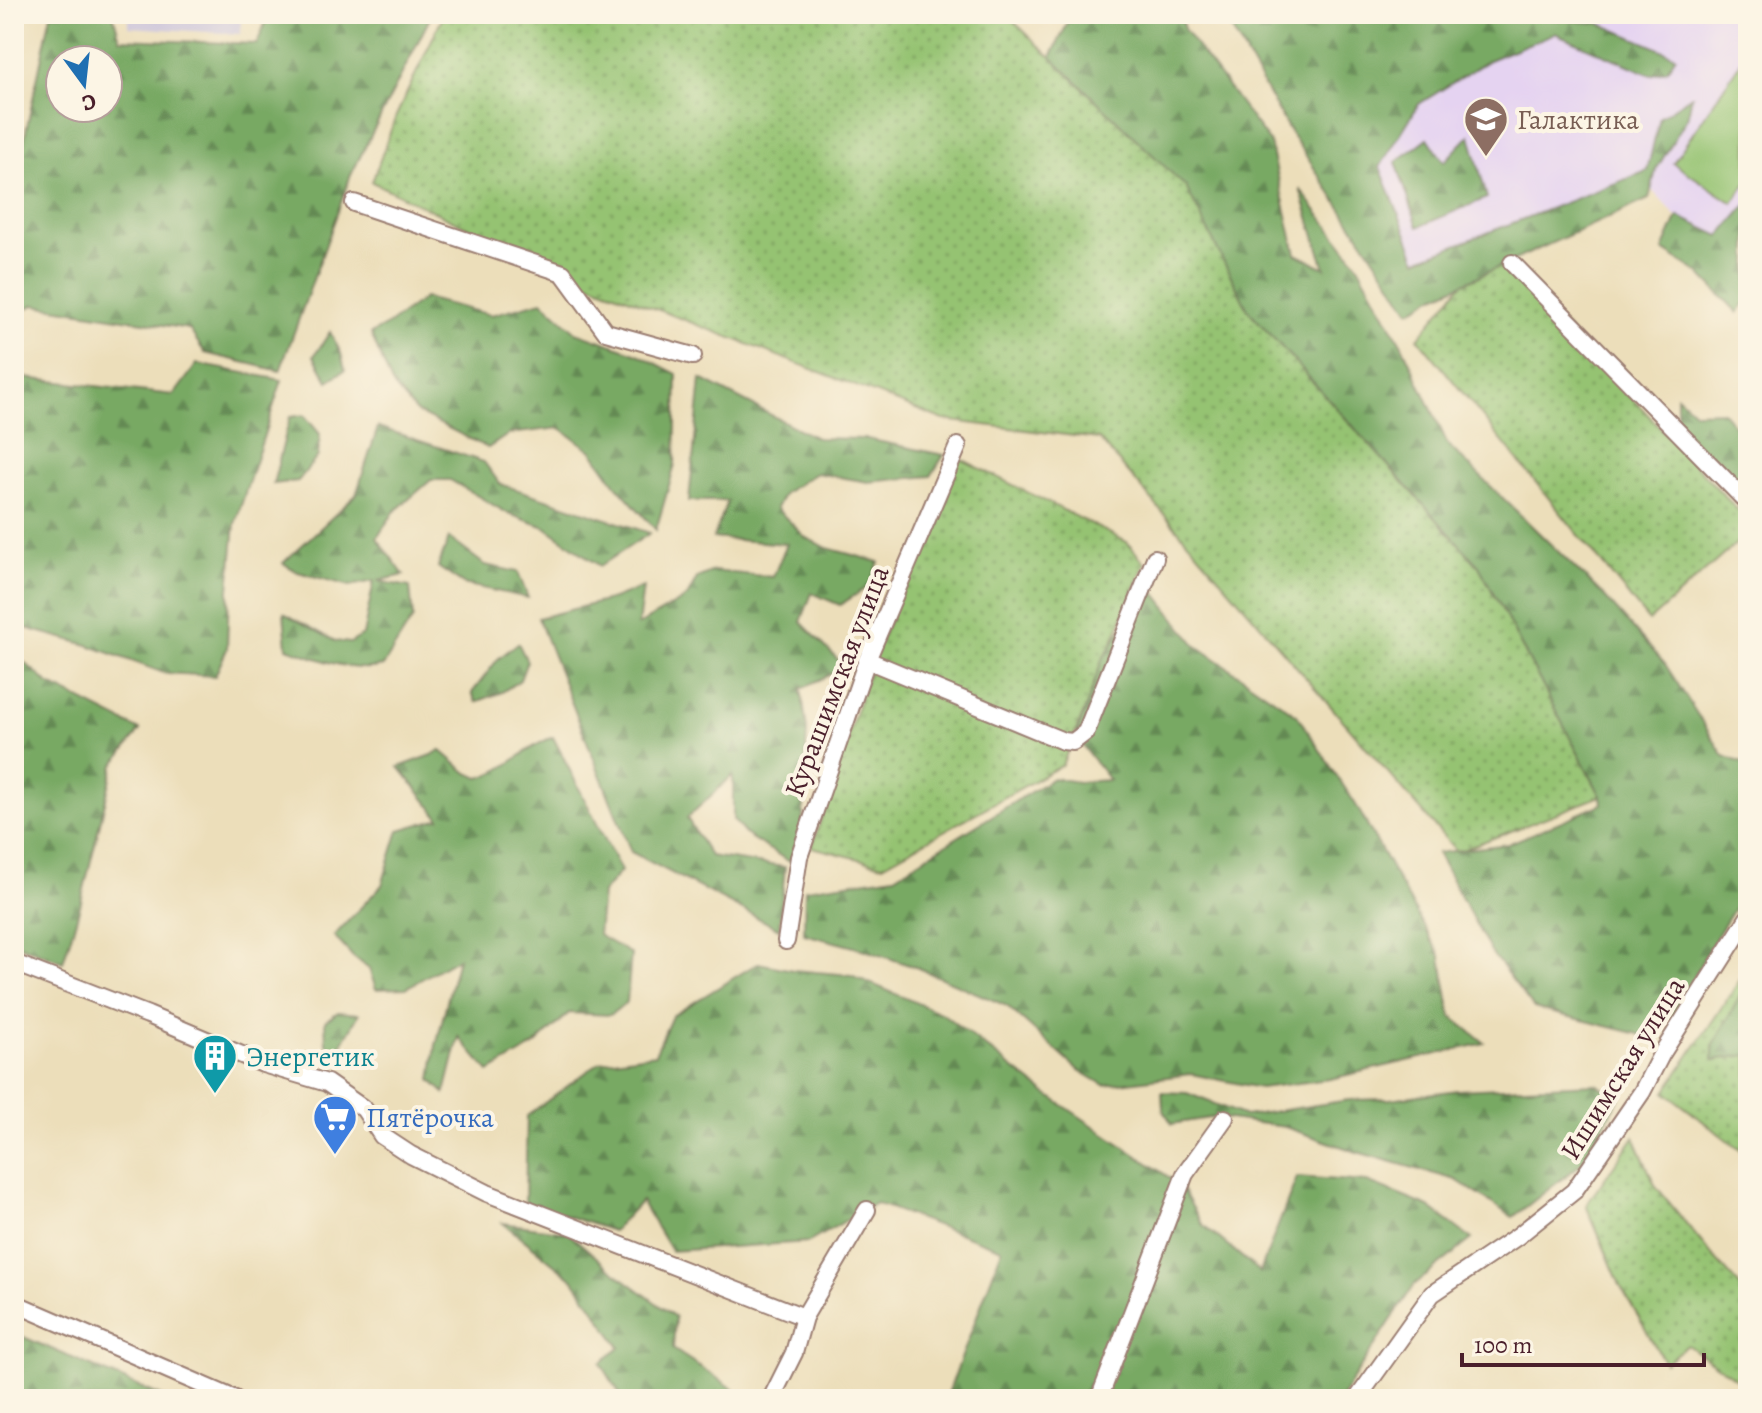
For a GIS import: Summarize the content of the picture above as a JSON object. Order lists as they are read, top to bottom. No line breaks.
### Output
{"streets":{"street":["Курашимская улица","Ишимская улица"]},"places":{"school or university":["Галактика"],"building":["Энергетик"],"supermarket":["Пятёрочка"]},"scale_bar":"100 m","north":"bottom"}
